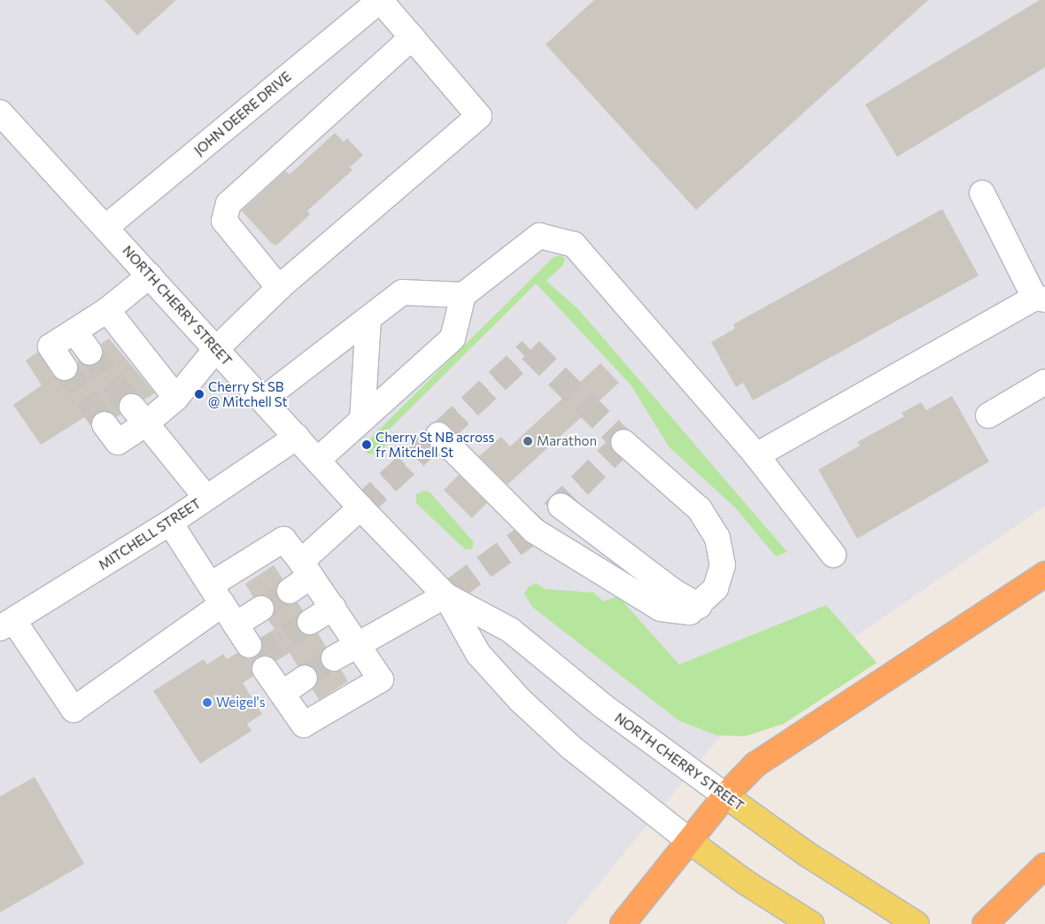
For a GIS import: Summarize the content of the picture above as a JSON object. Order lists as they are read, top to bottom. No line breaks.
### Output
{"streets":{"main road":["NORTH CHERRY STREET"],"street":["JOHN DEERE DRIVE","MITCHELL STREET"]},"crossings":[["JOHN DEERE DRIVE","NORTH CHERRY STREET"],["NORTH CHERRY STREET","MITCHELL STREET"]],"places":["Cherry St SB @ Mitchell St","Marathon","Cherry St NB across fr Mitchell St","Weigel's"]}
